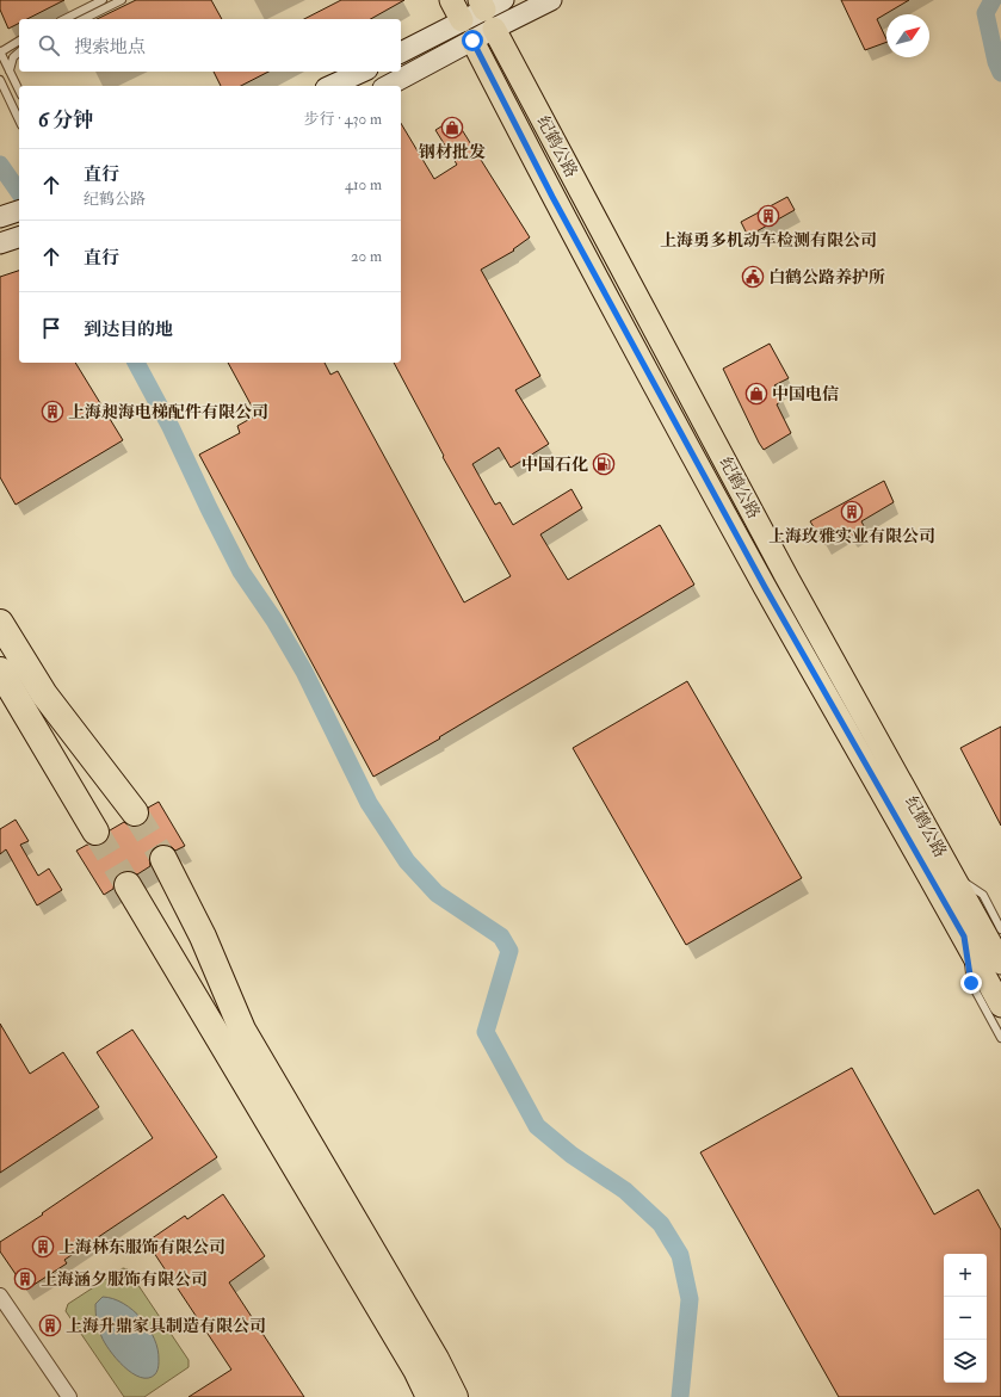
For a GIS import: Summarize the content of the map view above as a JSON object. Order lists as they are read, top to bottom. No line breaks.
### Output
{"streets":{"main road":["纪鹤公路"]},"places":{"shop":["钢材批发","中国电信"],"building":["上海勇多机动车检测有限公司","上海昶海电梯配件有限公司","上海玫雅实业有限公司","上海林东服饰有限公司","上海涵夕服饰有限公司","上海升鼎家具制造有限公司"],"public building":["白鹤公路养护所"],"fuel station":["中国石化"]},"north":"top right","page":{"search":"搜索地点","heading":["6 分钟","步行 · 430 m"],"list":[["直行","纪鹤公路","410 m"],["直行","20 m"],"到达目的地"],"map_buttons":["+","−"]}}
